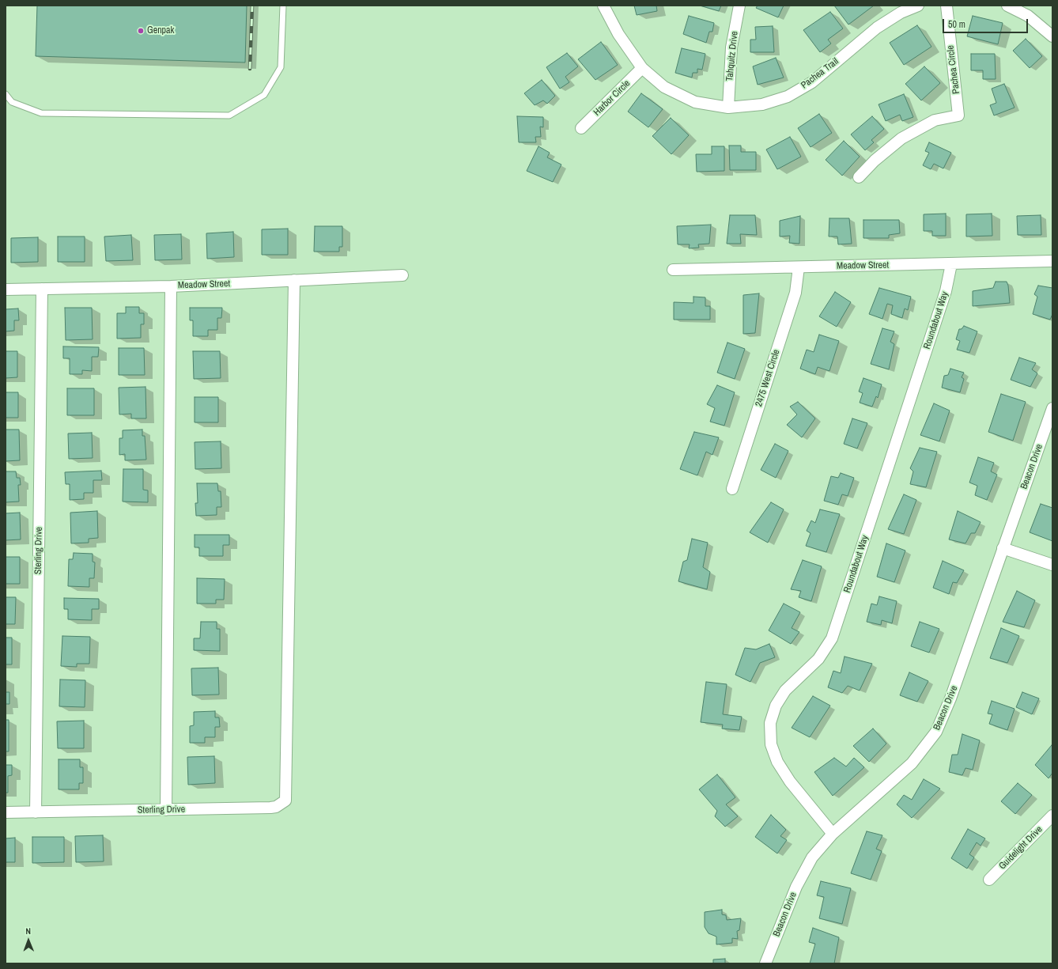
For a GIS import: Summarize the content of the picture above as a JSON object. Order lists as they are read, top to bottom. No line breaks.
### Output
{"streets":{"street":["Tahquitz Drive","Pachea Circle","Pachea Trail","Harbor Circle","Meadow Street","Roundabout Way","2475 West Circle","Beacon Drive","Sterling Drive","Guidelight Drive"]},"crossings":[["Tahquitz Drive","Pachea Trail"],["Pachea Trail","Harbor Circle"],["Meadow Street","Roundabout Way"],["Meadow Street","2475 West Circle"],["Meadow Street","Sterling Drive"],["Roundabout Way","Beacon Drive"]],"places":["Genpak"],"scale_bar":"50 m","north":"top"}
